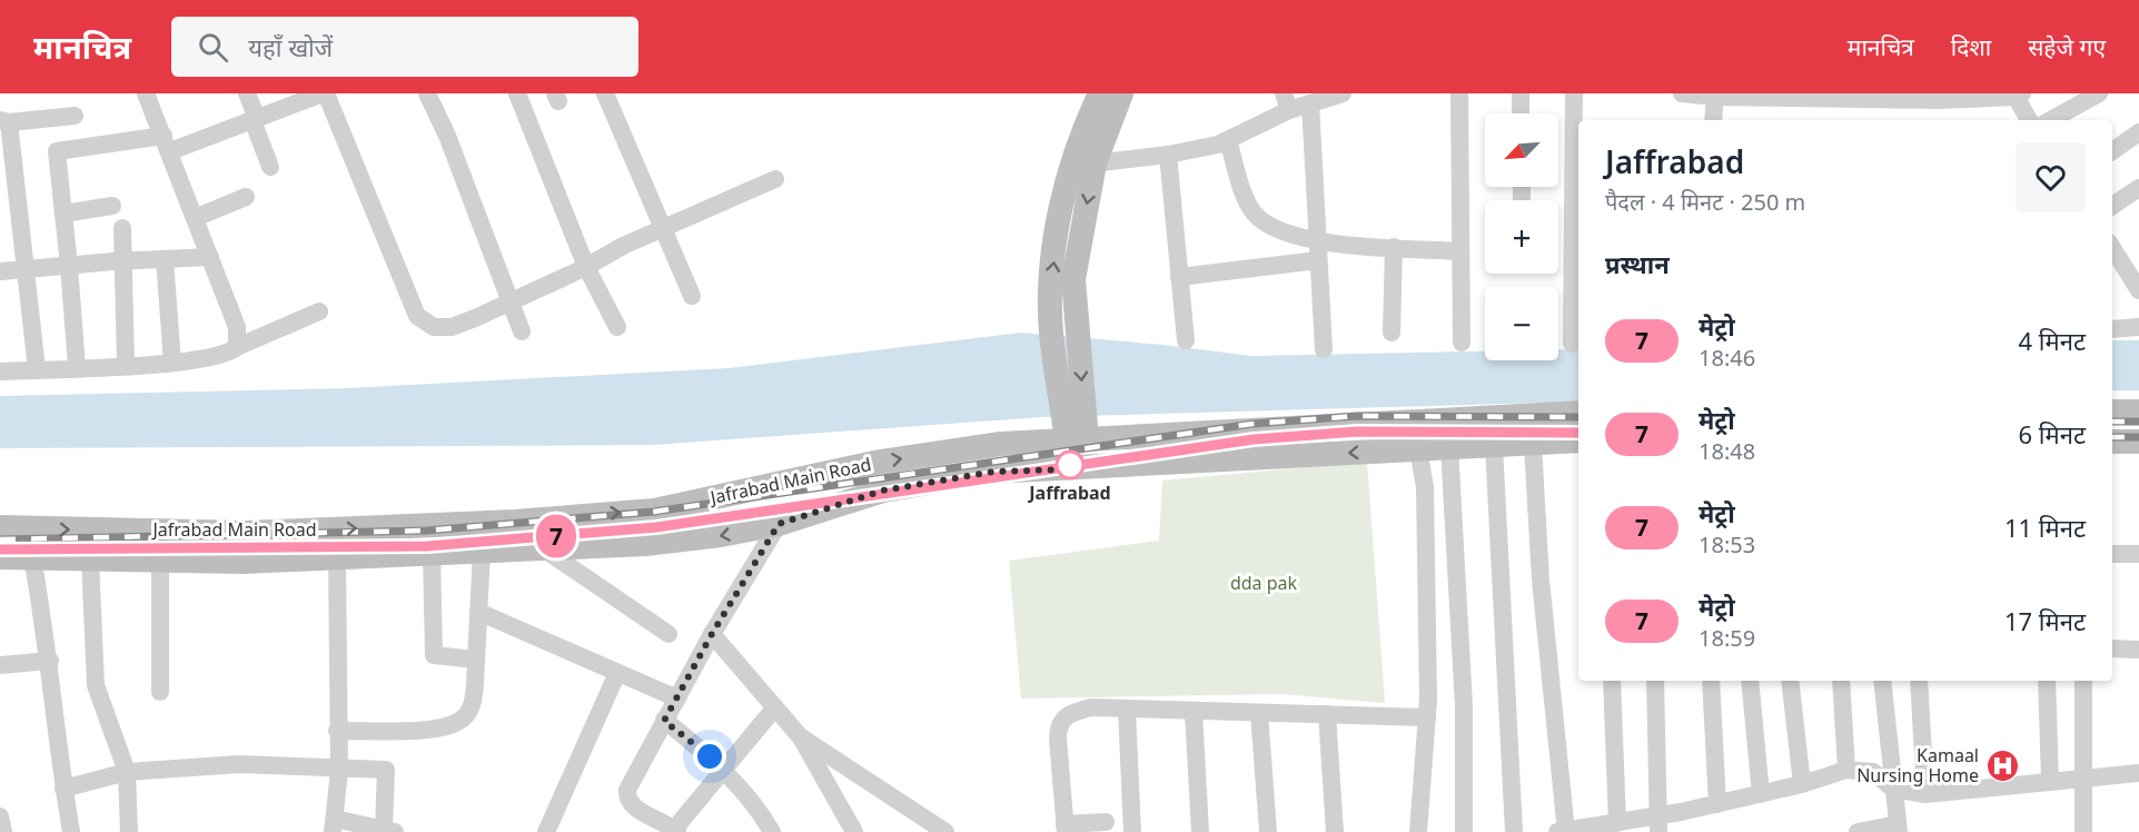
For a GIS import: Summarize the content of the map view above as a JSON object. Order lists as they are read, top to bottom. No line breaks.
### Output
{"streets":{"main road":["Jafrabad Main Road"]},"parks":["dda pak"],"places":{"other":["Jaffrabad"],"hospital":["Kamaal Nursing Home"]},"lines":["metro line 7"],"north":"bottom left","page":{"header":"मानचित्र","search":"यहाँ खोजें","nav":["मानचित्र","दिशा","सहेजे गए"],"on_map":"7","map_buttons":["+","−"],"heading":[["Jaffrabad","पैदल · 4 मिनट · 250 m"],"प्रस्थान"],"list":[{"mark":"7","name":"मेट्रो","note":"18:46","value":"4 मिनट"},{"mark":"7","name":"मेट्रो","note":"18:48","value":"6 मिनट"},{"mark":"7","name":"मेट्रो","note":"18:53","value":"11 मिनट"},{"mark":"7","name":"मेट्रो","note":"18:59","value":"17 मिनट"}]}}
